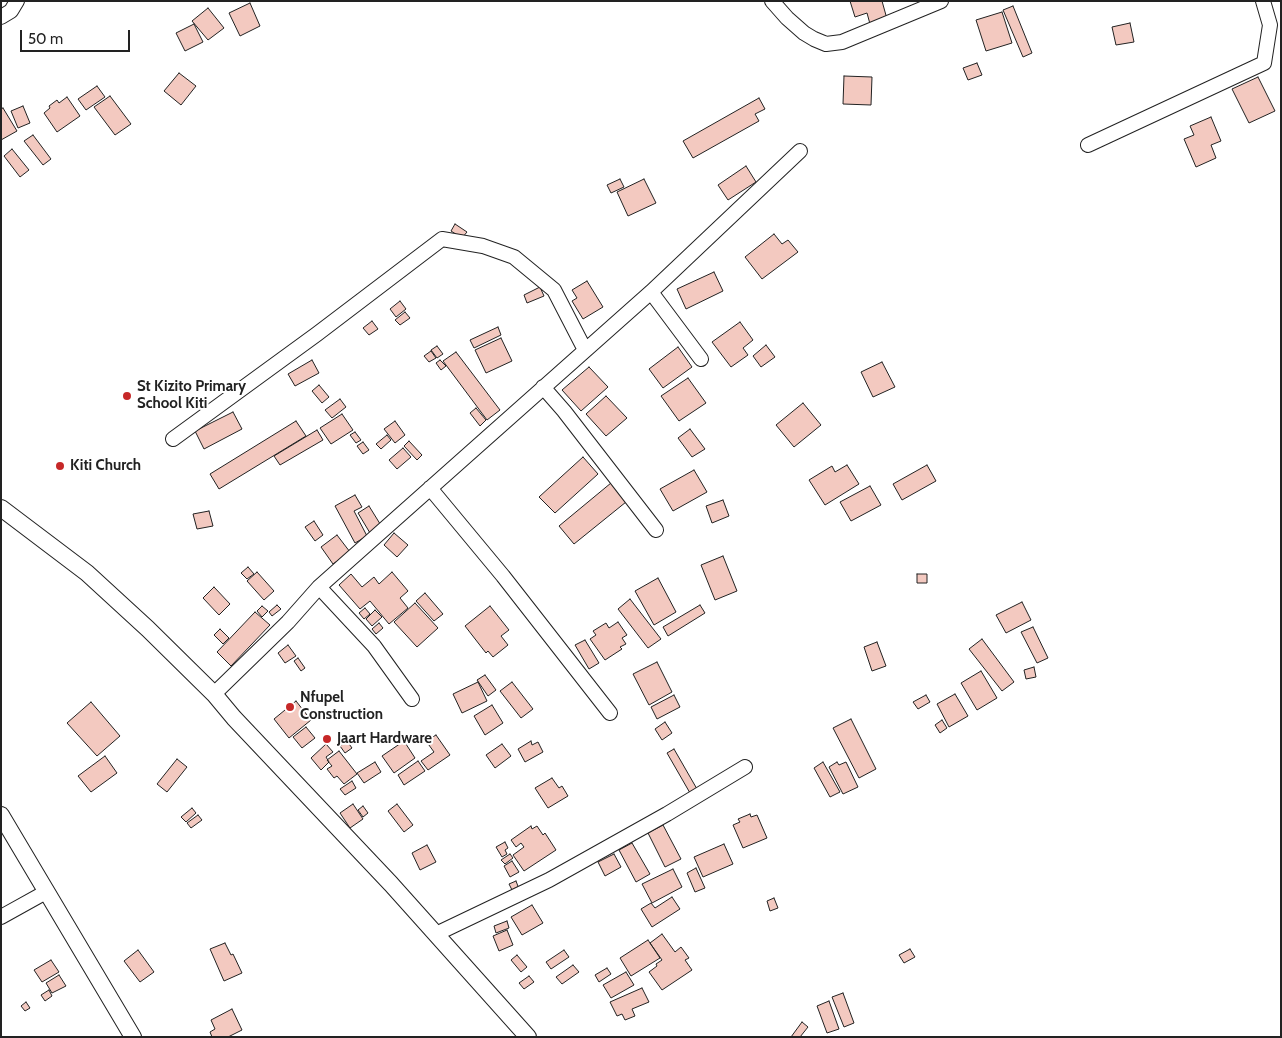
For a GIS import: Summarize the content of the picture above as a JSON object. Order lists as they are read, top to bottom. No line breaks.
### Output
{"places":["St Kizito Primary School Kiti","Kiti Church","Nfupel Construction","Jaart Hardware"],"scale_bar":"50 m"}
